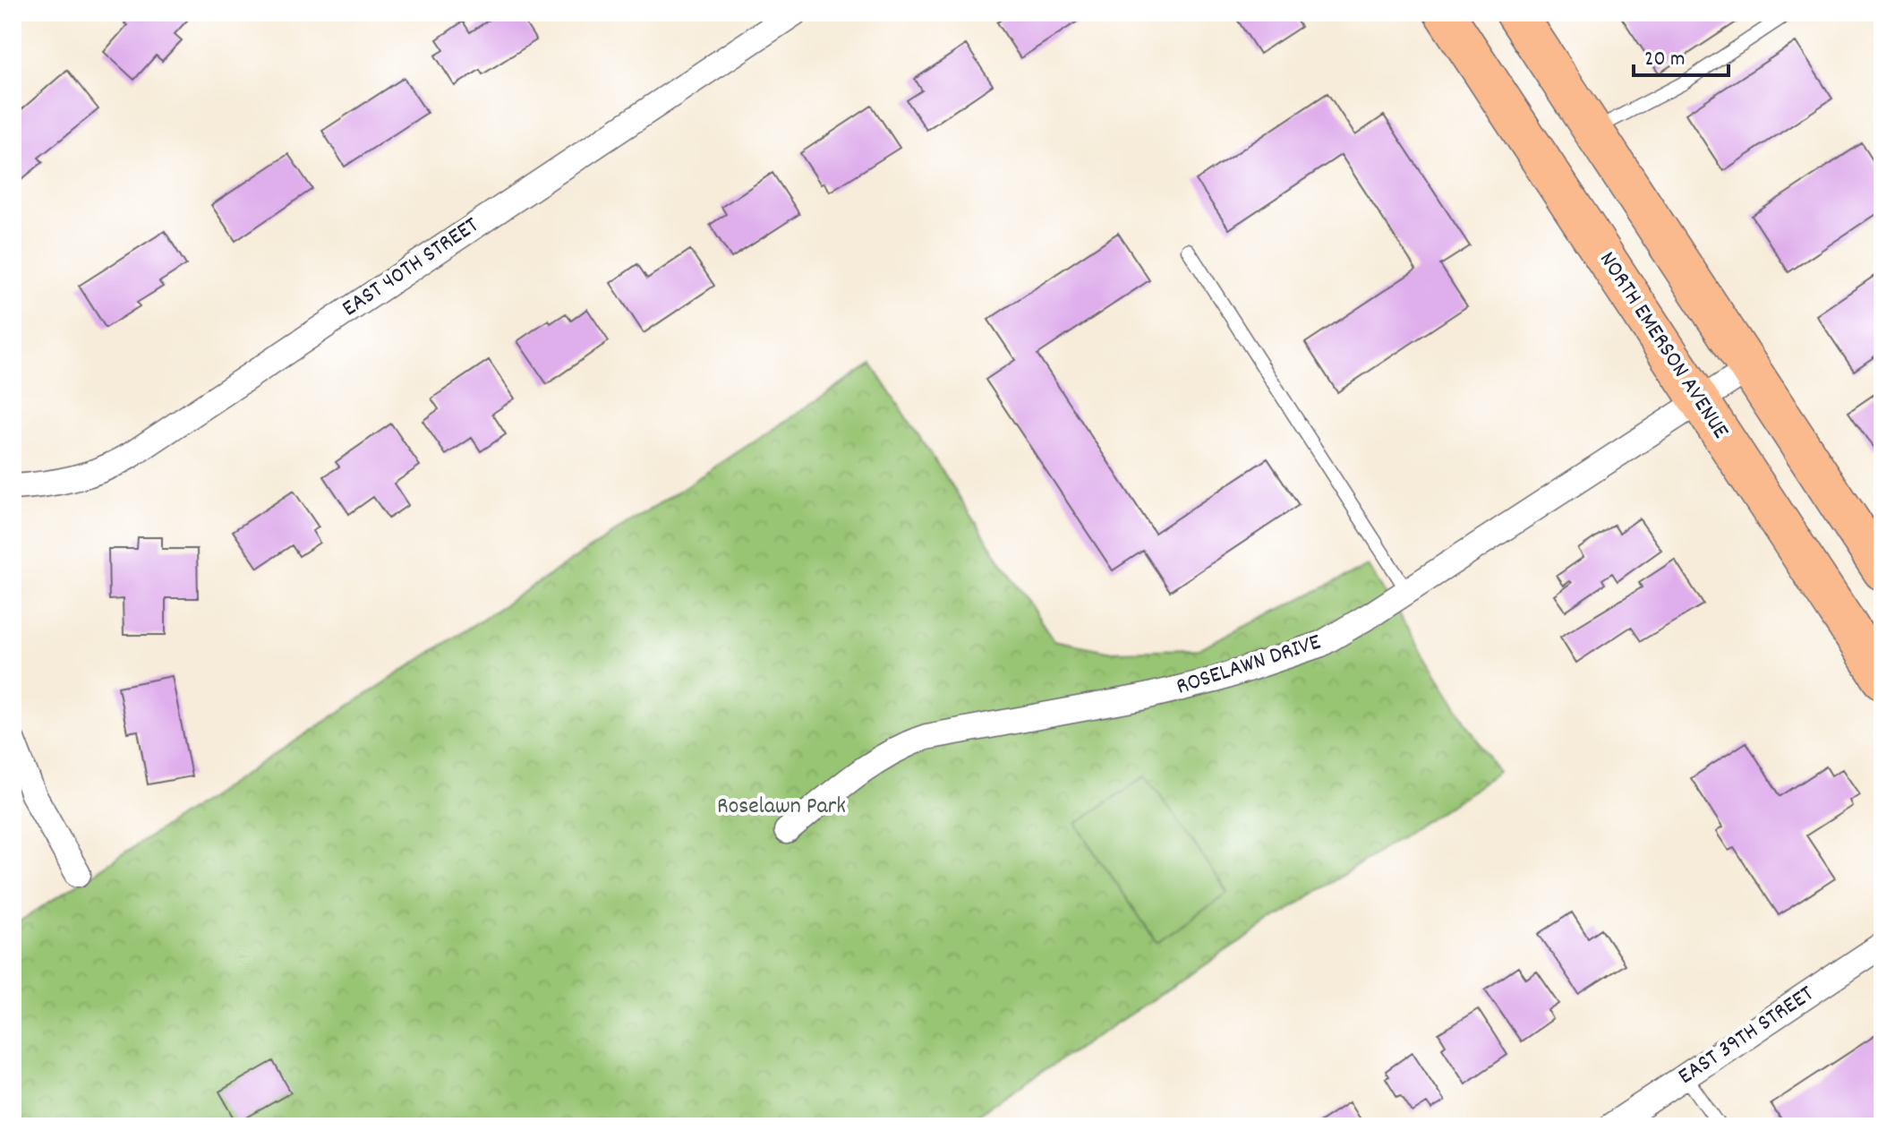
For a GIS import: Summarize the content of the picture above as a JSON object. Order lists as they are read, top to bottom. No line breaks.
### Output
{"streets":{"main road":["NORTH EMERSON AVENUE"],"street":["EAST 40TH STREET","ROSELAWN DRIVE","EAST 39TH STREET"]},"crossings":[["NORTH EMERSON AVENUE","ROSELAWN DRIVE"]],"parks":["Roselawn Park"],"scale_bar":"20 m"}
